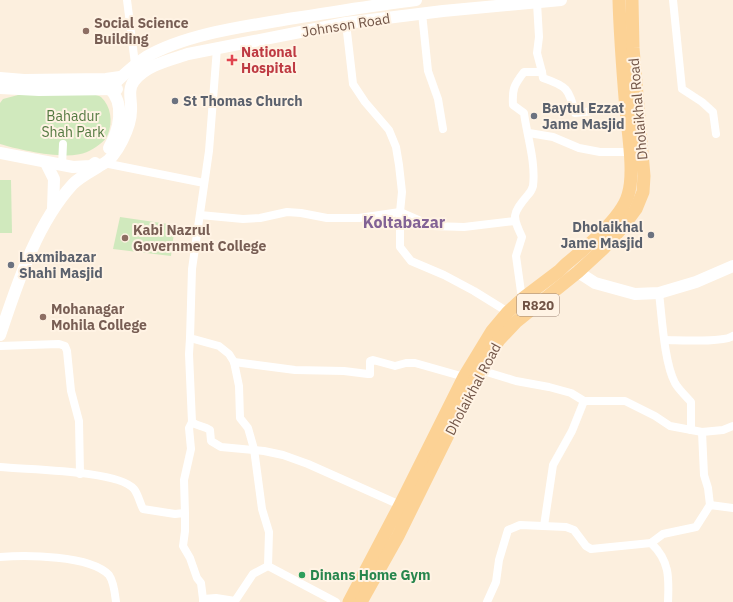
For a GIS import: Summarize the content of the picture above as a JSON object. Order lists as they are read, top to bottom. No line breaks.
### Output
{"streets":{"main road":["Johnson Road","Dholaikhal Road","R820"]},"districts":["Koltabazar"],"parks":["Bahadur Shah Park"],"places":{"other":["Social Science Building","St Thomas Church","Baytul Ezzat Jame Masjid","Dholaikhal Jame Masjid","Kabi Nazrul Government College","Laxmibazar Shahi Masjid","Mohanagar Mohila College","Dinans Home Gym"],"health":["National Hospital"]}}
